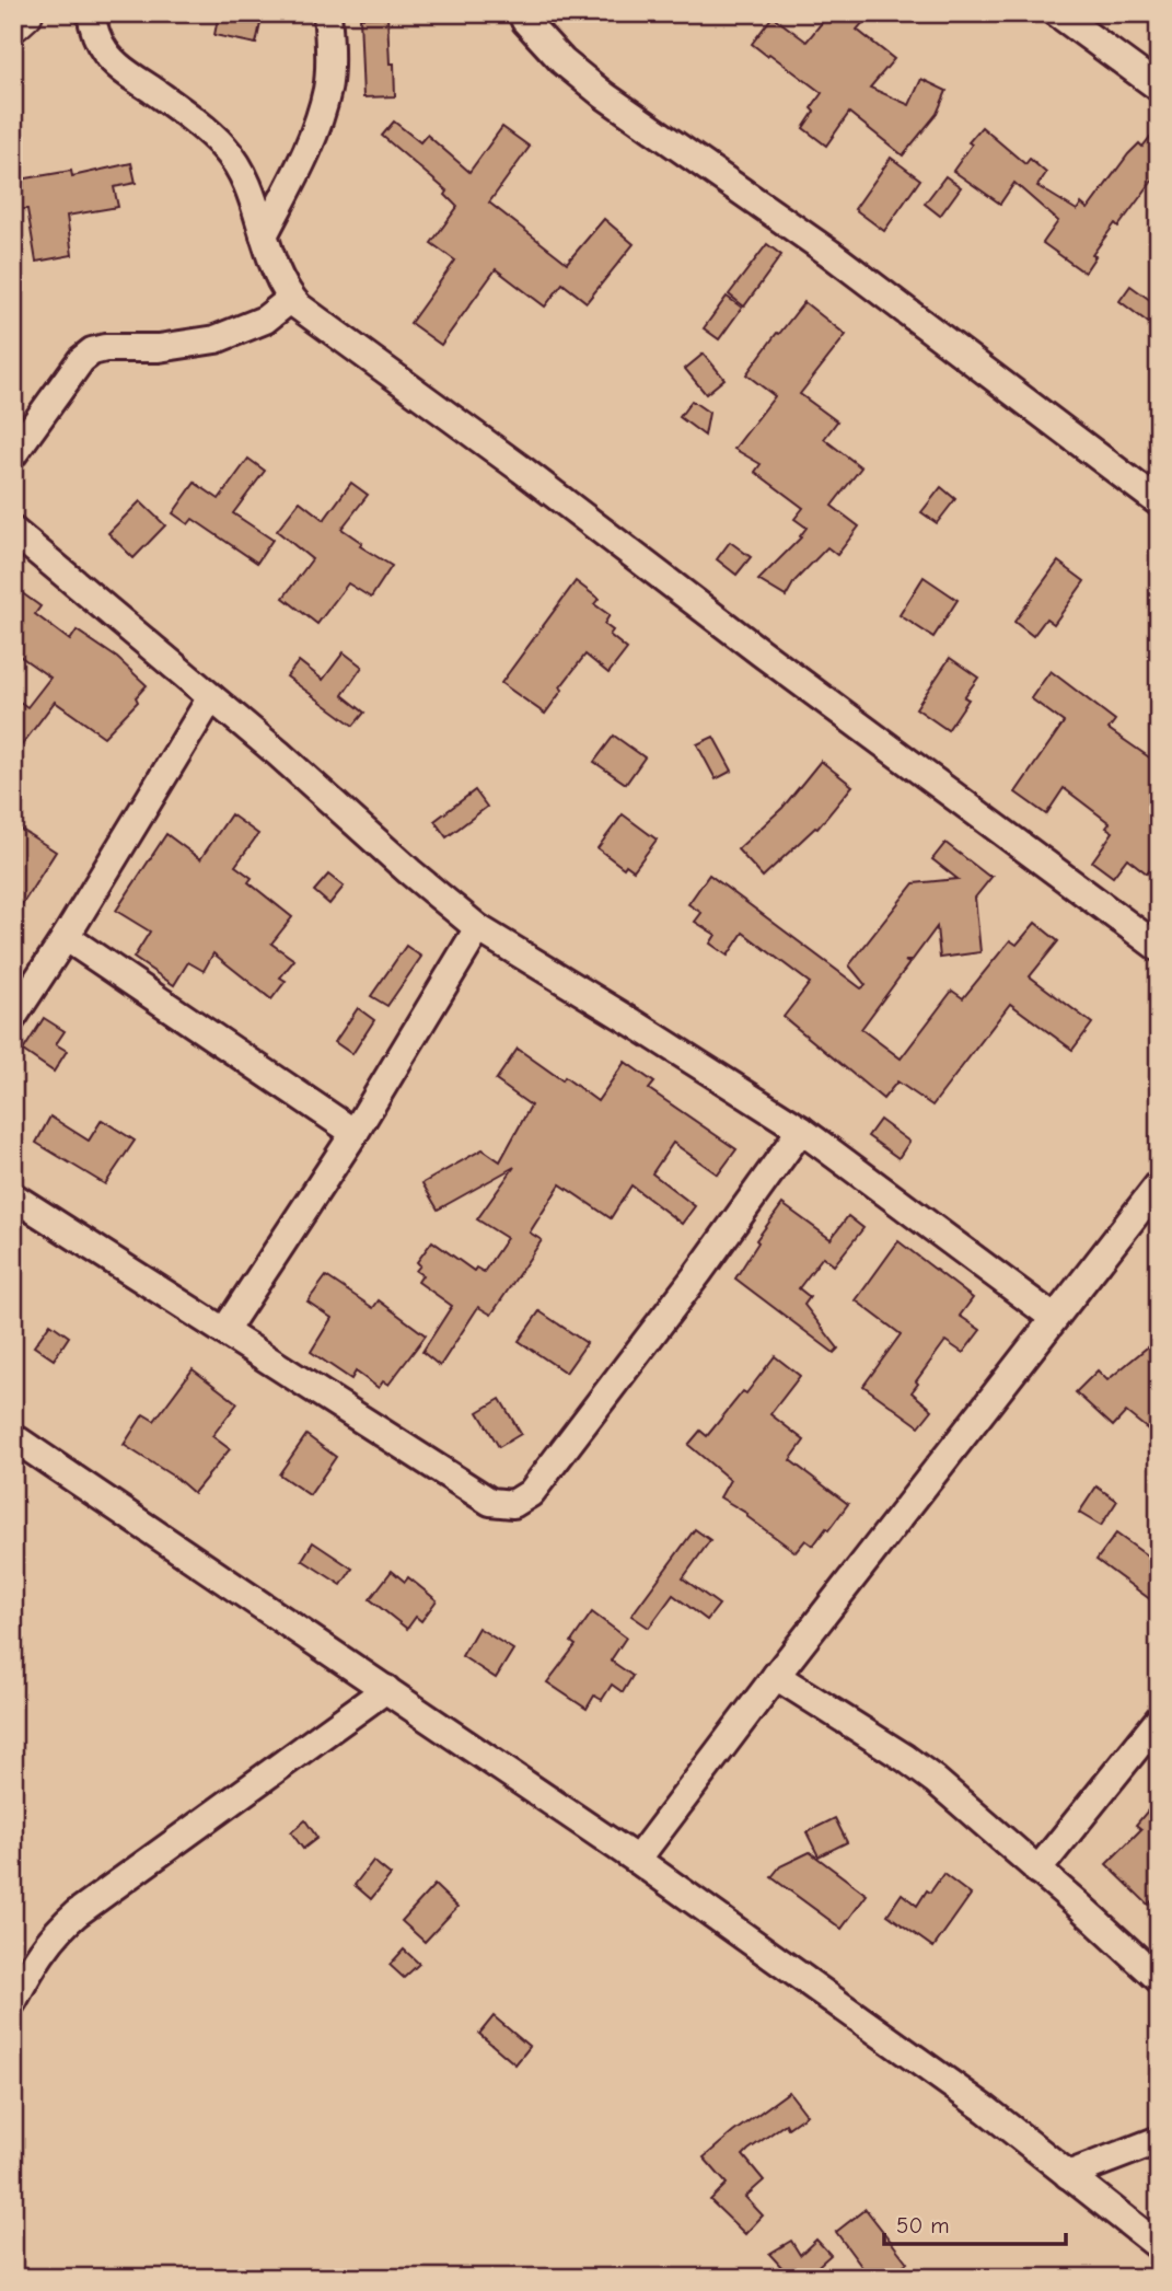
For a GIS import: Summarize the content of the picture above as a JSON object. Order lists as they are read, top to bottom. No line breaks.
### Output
{"scale_bar":"50 m"}
